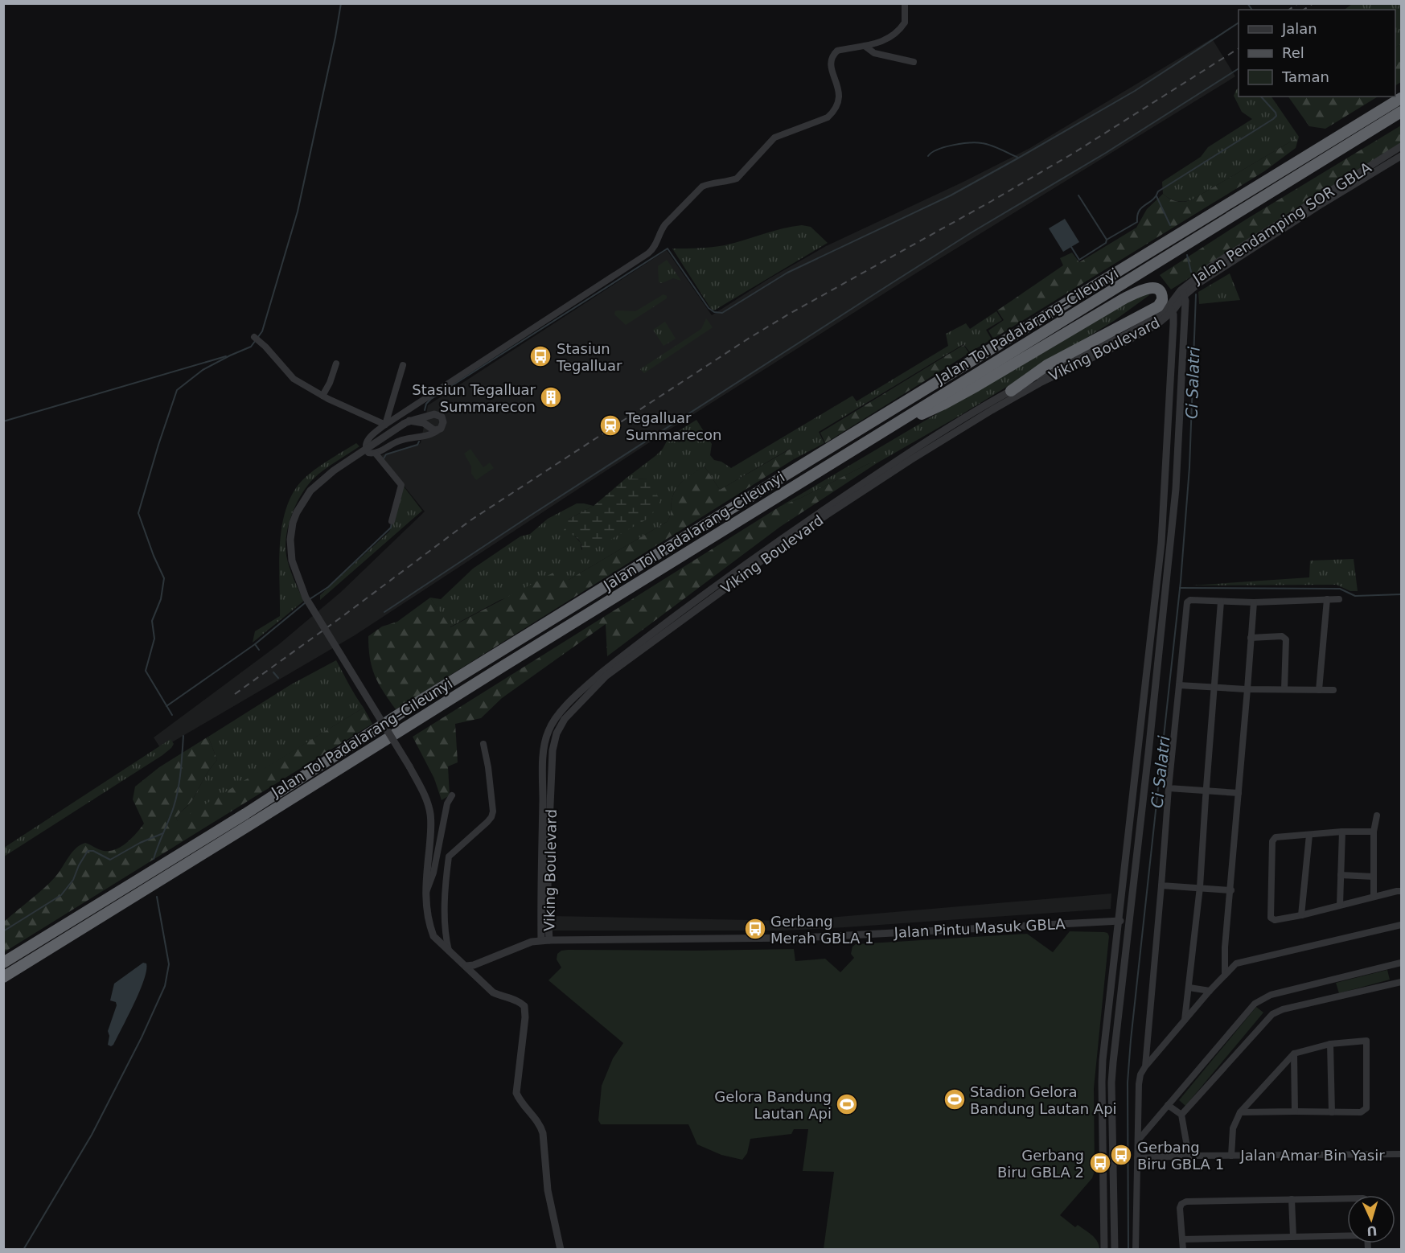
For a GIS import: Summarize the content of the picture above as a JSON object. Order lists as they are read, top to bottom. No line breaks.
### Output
{"streets":{"highway":["Jalan Tol Padalarang–Cileunyi"],"street":["Jalan Pendamping SOR GBLA","Viking Boulevard","Jalan Pintu Masuk GBLA","Jalan Amar Bin Yasir"]},"crossings":[["Jalan Pendamping SOR GBLA","Viking Boulevard"],["Viking Boulevard","Jalan Pintu Masuk GBLA"]],"water":["Ci Salatri"],"places":{"bus stop":["Stasiun Tegalluar","Gerbang Merah GBLA 1","Gerbang Biru GBLA 1","Gerbang Biru GBLA 2"],"building":["Stasiun Tegalluar Summarecon"],"station":["Tegalluar Summarecon"],"sports":["Stadion Gelora Bandung Lautan Api","Gelora Bandung Lautan Api"]},"legend":["Jalan","Rel","Taman"],"north":"bottom"}
